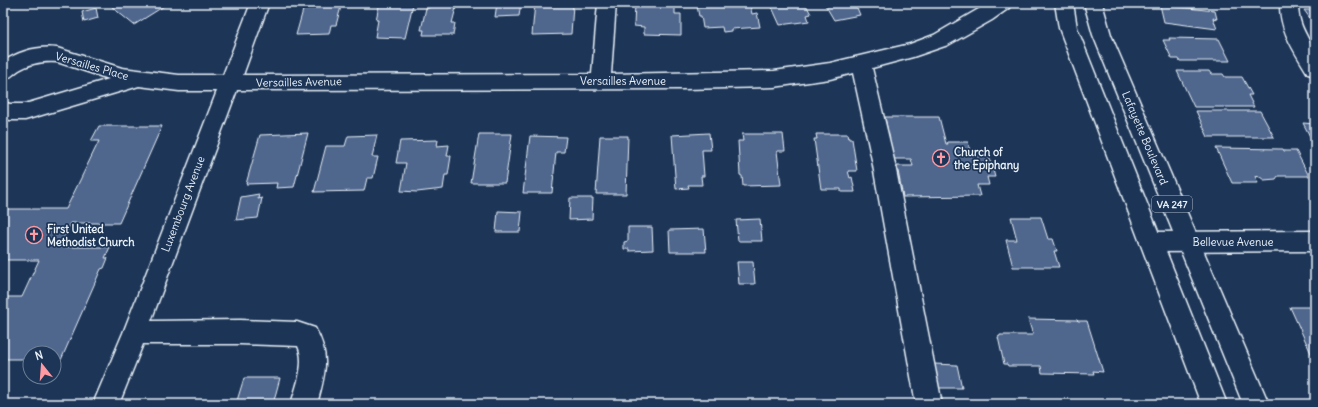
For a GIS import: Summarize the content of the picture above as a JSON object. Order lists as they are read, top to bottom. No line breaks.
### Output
{"streets":{"street":["Versailles Place","Versailles Avenue","Lafayette Boulevard","Luxembourg Avenue","VA 247","Bellevue Avenue"]},"crossings":[["Versailles Place","Versailles Avenue"],["Versailles Place","Luxembourg Avenue"],["Versailles Avenue","Luxembourg Avenue"],["Lafayette Boulevard","Bellevue Avenue"],["VA 247","Bellevue Avenue"]],"places":{"church":["Church of the Epiphany","First United Methodist Church"]},"north":"top"}
